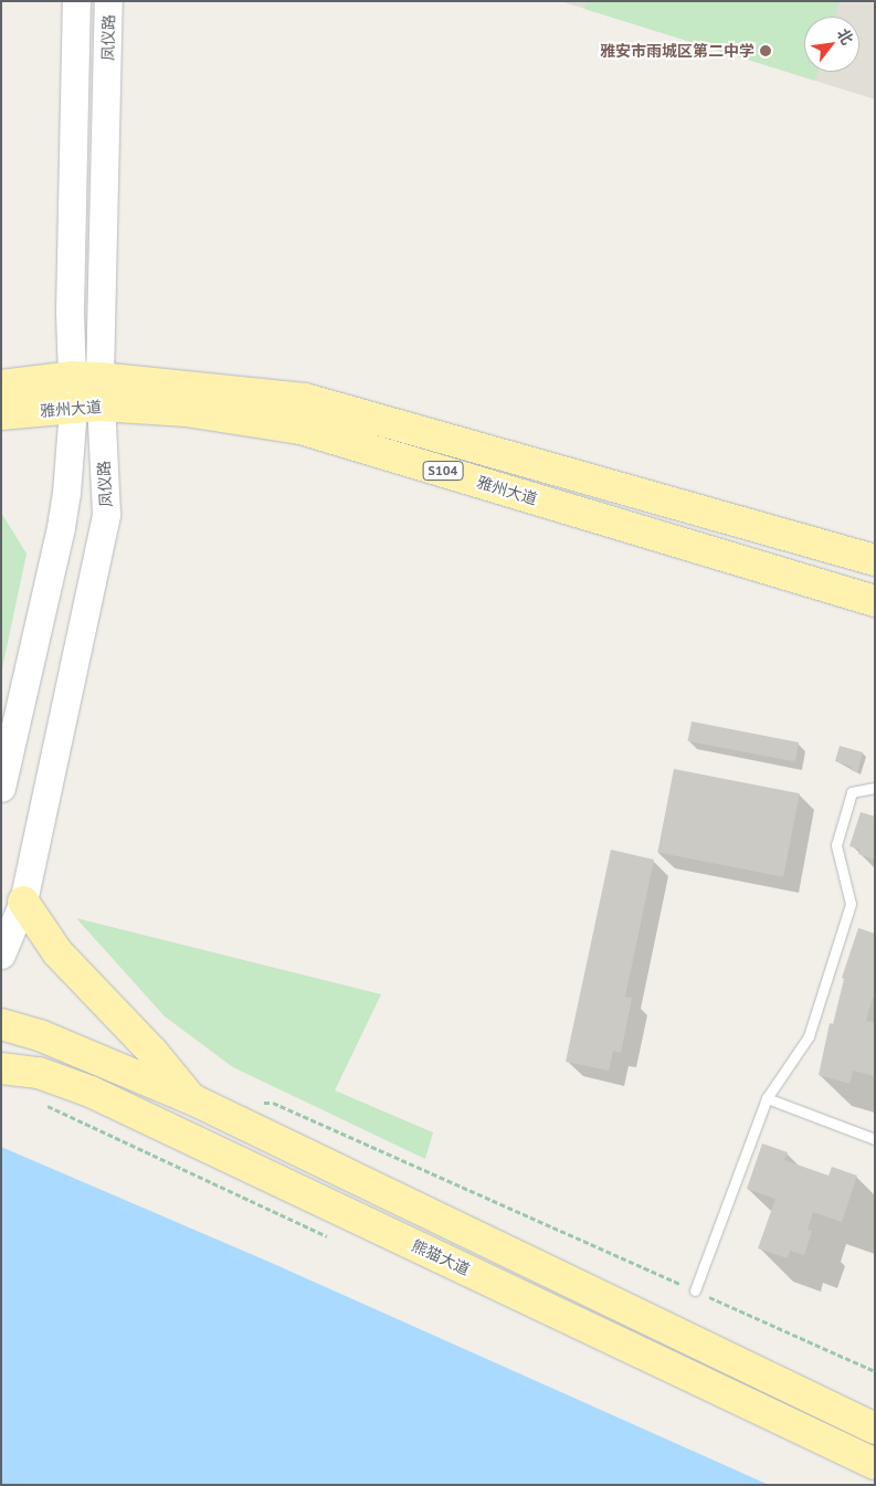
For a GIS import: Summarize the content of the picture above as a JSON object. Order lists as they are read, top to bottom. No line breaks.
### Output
{"streets":{"main road":["凤仪路","雅州大道","S104","熊猫大道"]},"crossings":[["凤仪路","雅州大道"]],"places":["雅安市雨城区第二中学"],"north":"top right"}
